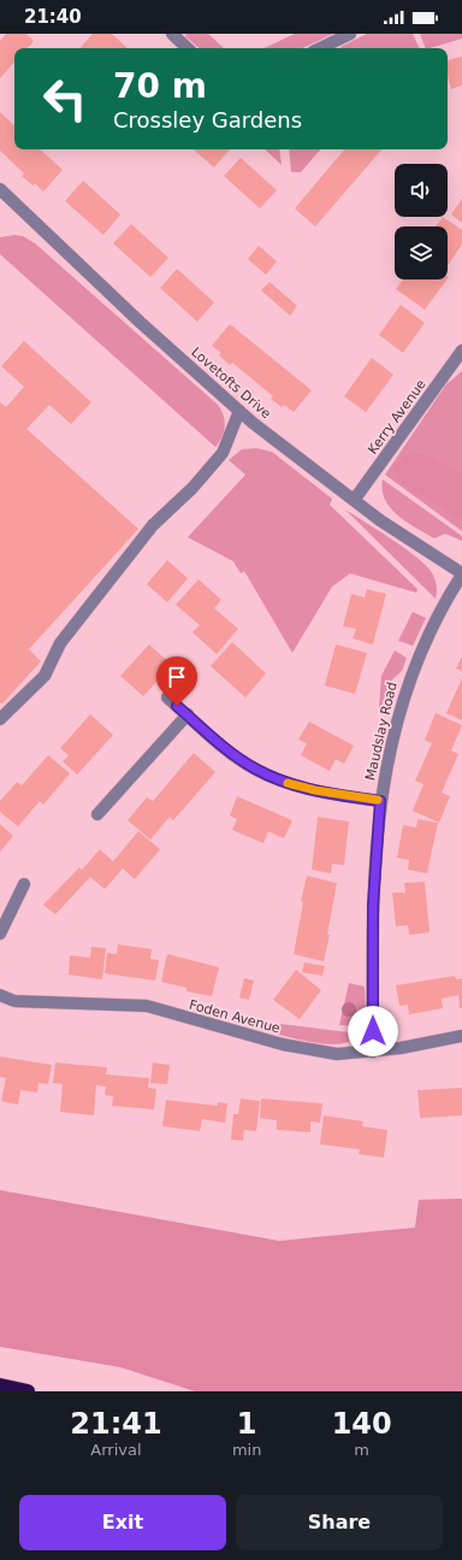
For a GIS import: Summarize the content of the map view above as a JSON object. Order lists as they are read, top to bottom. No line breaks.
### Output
{"streets":{"street":["Lovetofts Drive","Kerry Avenue","Maudslay Road","Foden Avenue"]},"crossings":[["Lovetofts Drive","Kerry Avenue"],["Lovetofts Drive","Maudslay Road"],["Maudslay Road","Foden Avenue"]],"page":{"status":"21:40","turn":["70 m","Crossley Gardens"],"eta":["21:41","Arrival","1","min","140","m"],"buttons":["Exit","Share"]}}
